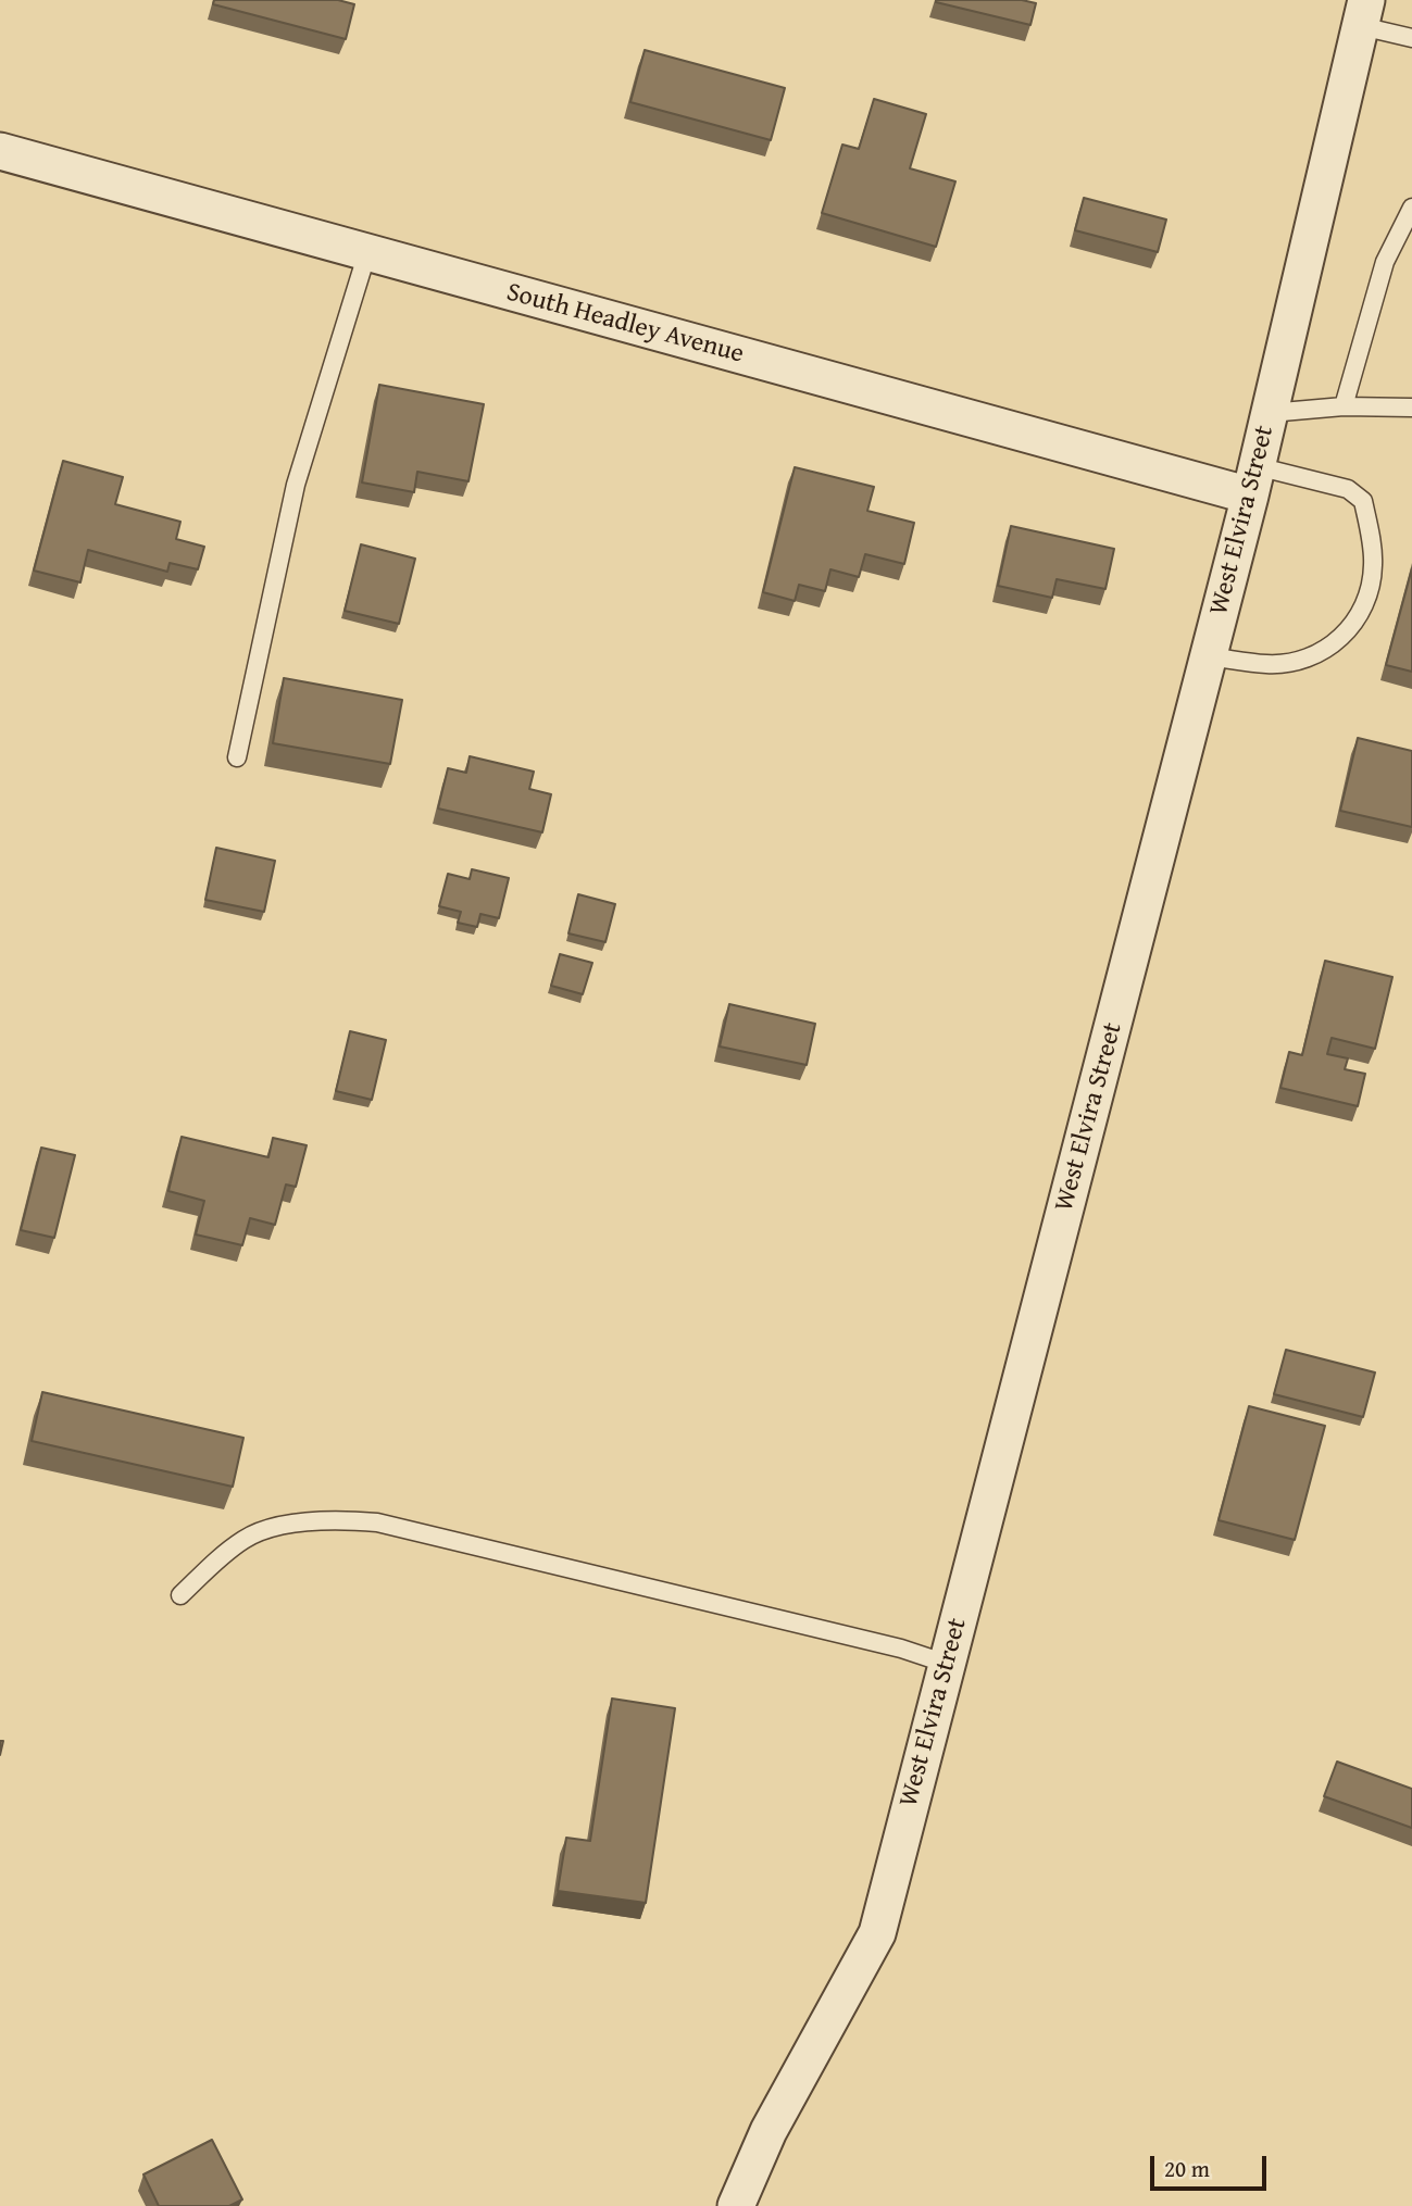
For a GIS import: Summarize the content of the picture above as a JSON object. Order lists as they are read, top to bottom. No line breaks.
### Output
{"streets":{"street":["South Headley Avenue","West Elvira Street"]},"crossings":[["South Headley Avenue","West Elvira Street"]],"scale_bar":"20 m"}
